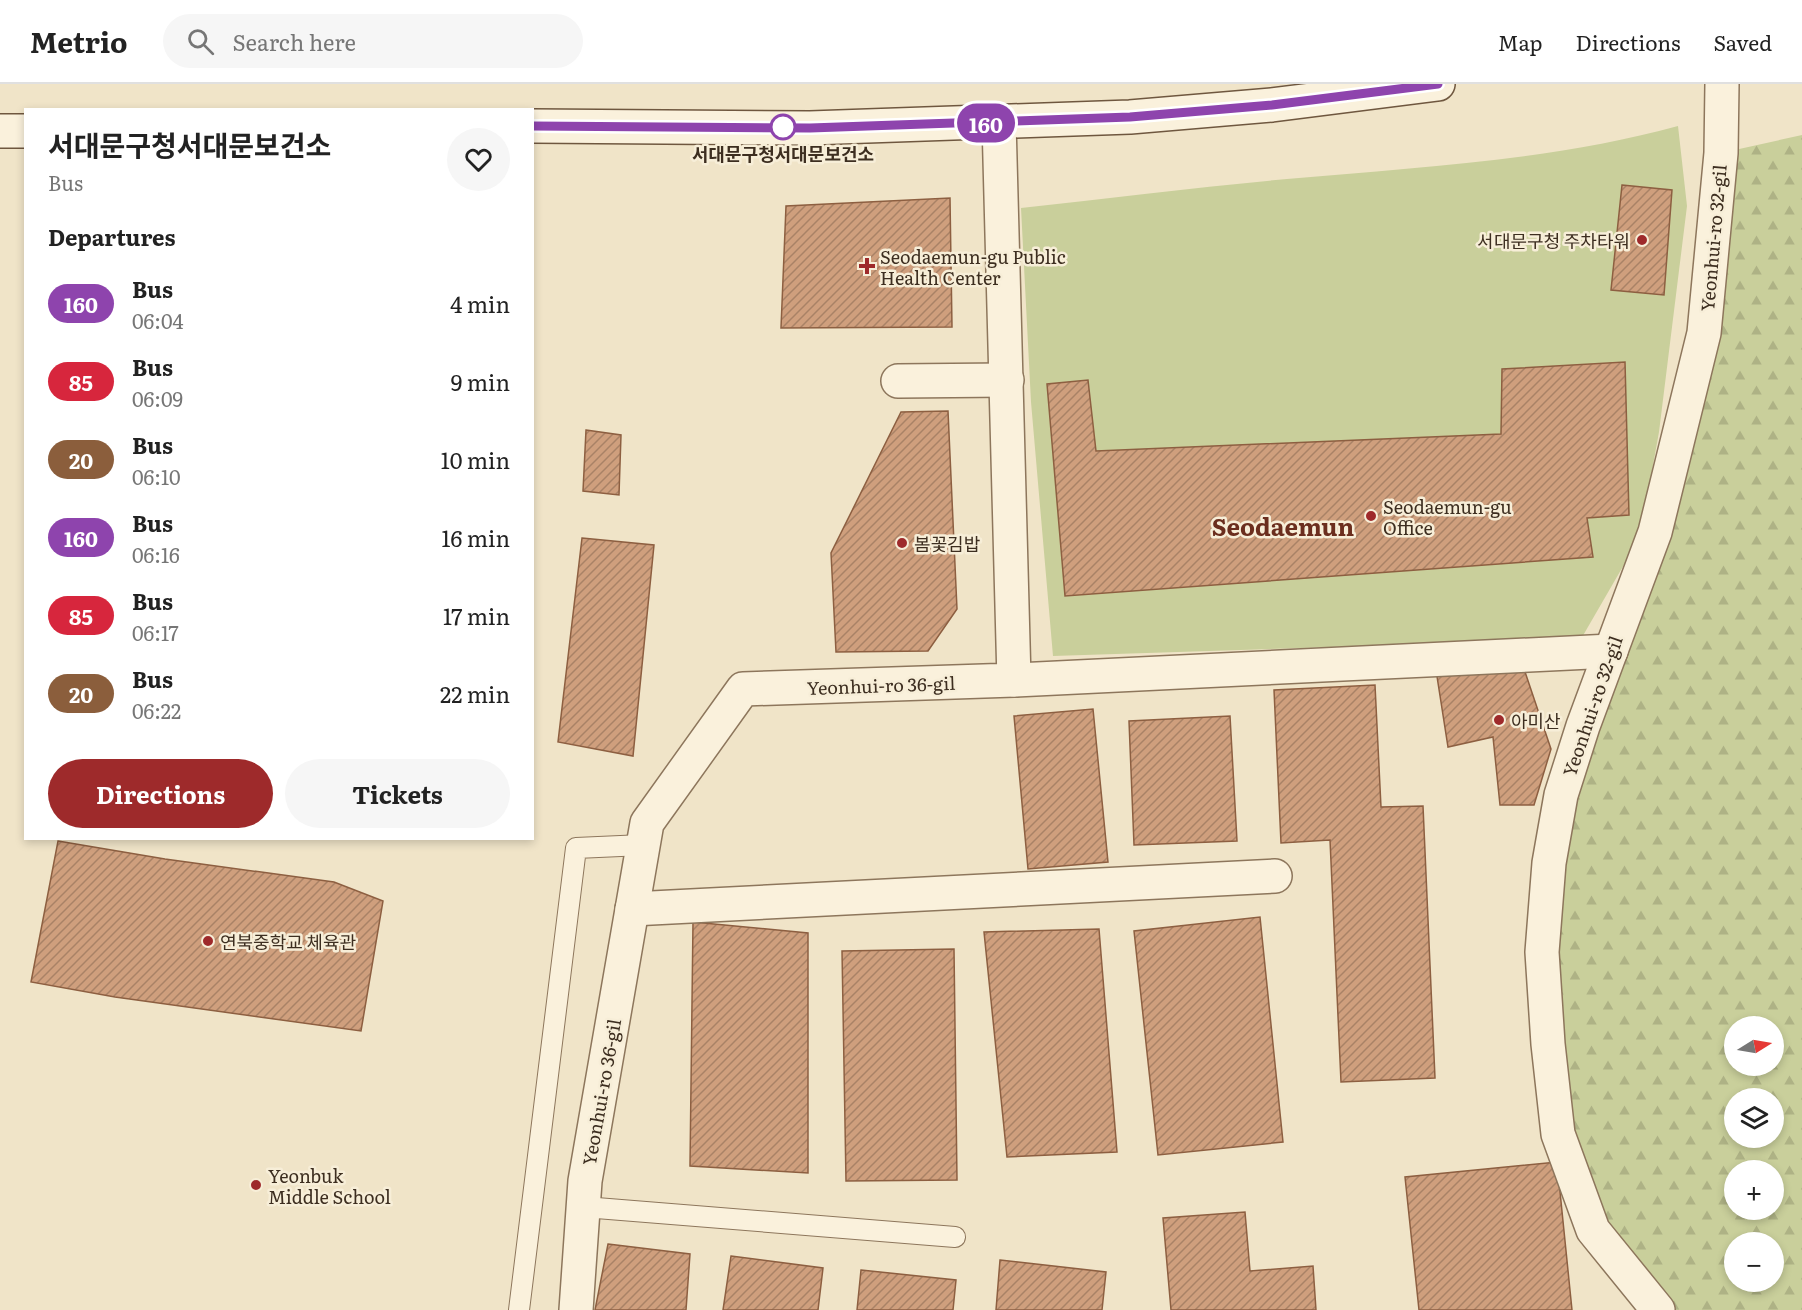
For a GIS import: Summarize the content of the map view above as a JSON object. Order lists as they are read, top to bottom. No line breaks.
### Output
{"streets":{"street":["Yeonhui-ro 32-gil","Yeonhui-ro 36-gil"]},"districts":["Seodaemun"],"places":{"other":["서대문구청서대문보건소","서대문구청 주차타워","Seodaemun-gu Office","봄꽃김밥","아미산","연북중학교 체육관","Yeonbuk Middle School"],"health":["Seodaemun-gu Public Health Center"]},"lines":["bus line 160"],"north":"right","page":{"header":"Metrio","search":"Search here","nav":["Map","Directions","Saved"],"on_map":"160","heading":[["서대문구청서대문보건소","Bus"],"Departures"],"list":[{"mark":"160","name":"Bus","note":"06:04","value":"4 min"},{"mark":"85","name":"Bus","note":"06:09","value":"9 min"},{"mark":"20","name":"Bus","note":"06:10","value":"10 min"},{"mark":"160","name":"Bus","note":"06:16","value":"16 min"},{"mark":"85","name":"Bus","note":"06:17","value":"17 min"},{"mark":"20","name":"Bus","note":"06:22","value":"22 min"}],"buttons":["Directions","Tickets"],"map_buttons":["+","−"]}}
